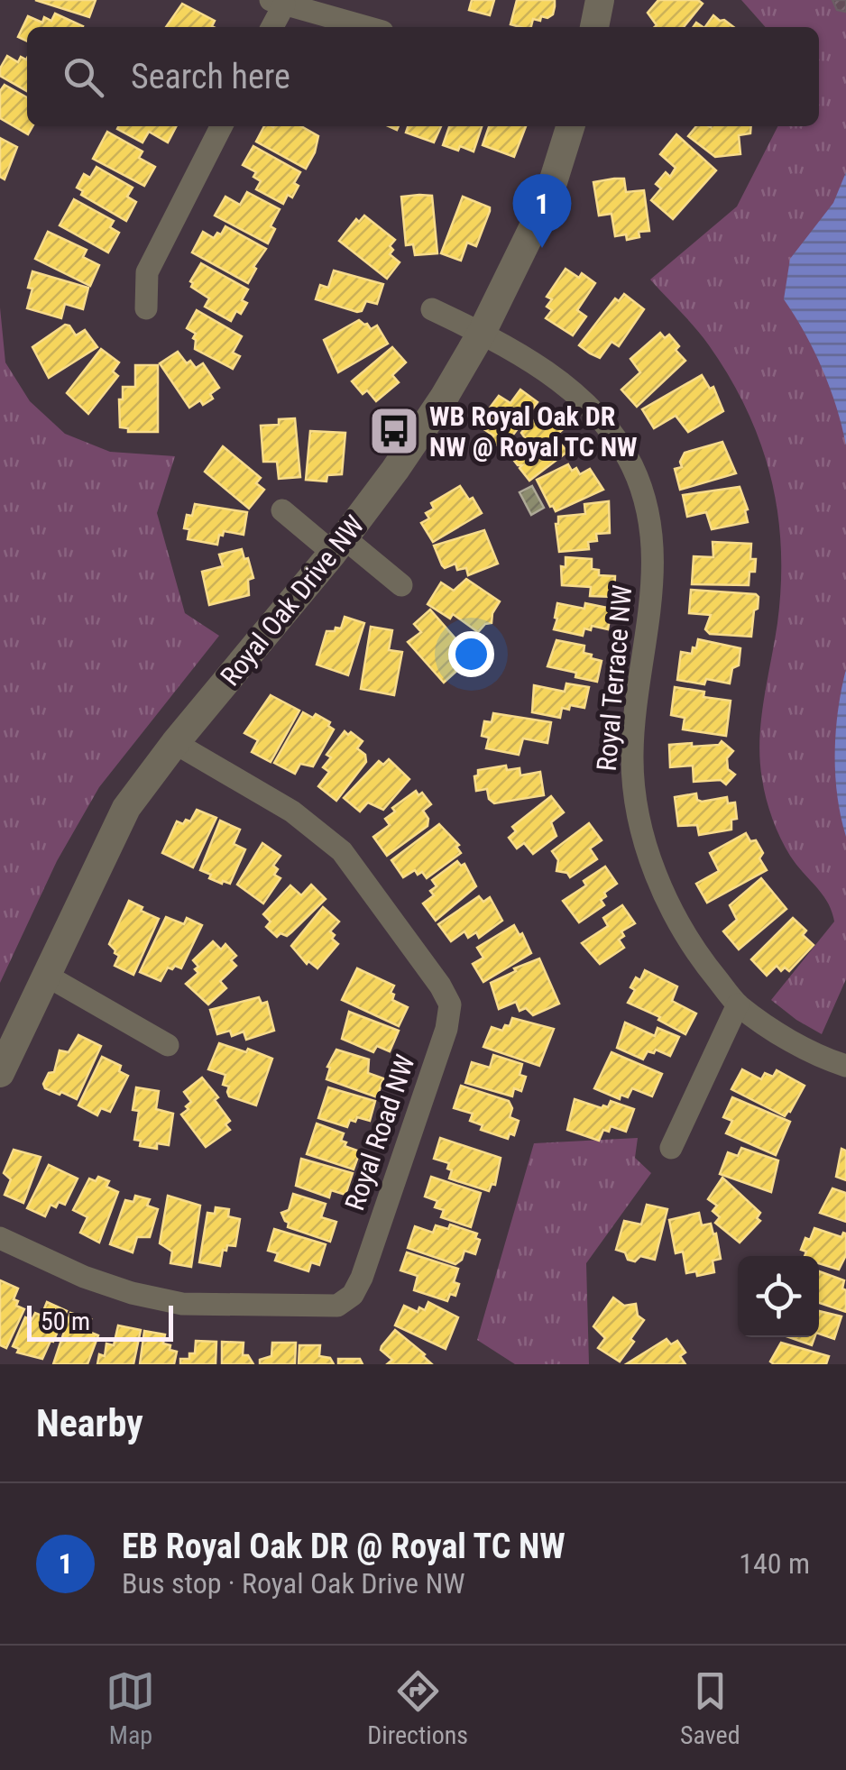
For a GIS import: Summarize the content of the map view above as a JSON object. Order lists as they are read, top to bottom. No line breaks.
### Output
{"streets":{"street":["Royal Oak Drive NW","Royal Terrace NW","Royal Road NW"]},"crossings":[["Royal Oak Drive NW","Royal Terrace NW"],["Royal Oak Drive NW","Royal Road NW"]],"places":{"bus stop":["WB Royal Oak DR NW @ Royal TC NW"]},"scale_bar":"50 m","page":{"search":"Search here","pins":"1","scale":"50 m","heading":"Nearby","list":[{"mark":"1","name":"EB Royal Oak DR @ Royal TC NW","note":"Bus stop · Royal Oak Drive NW","value":"140 m"}],"nav":["Map","Directions","Saved"]}}
